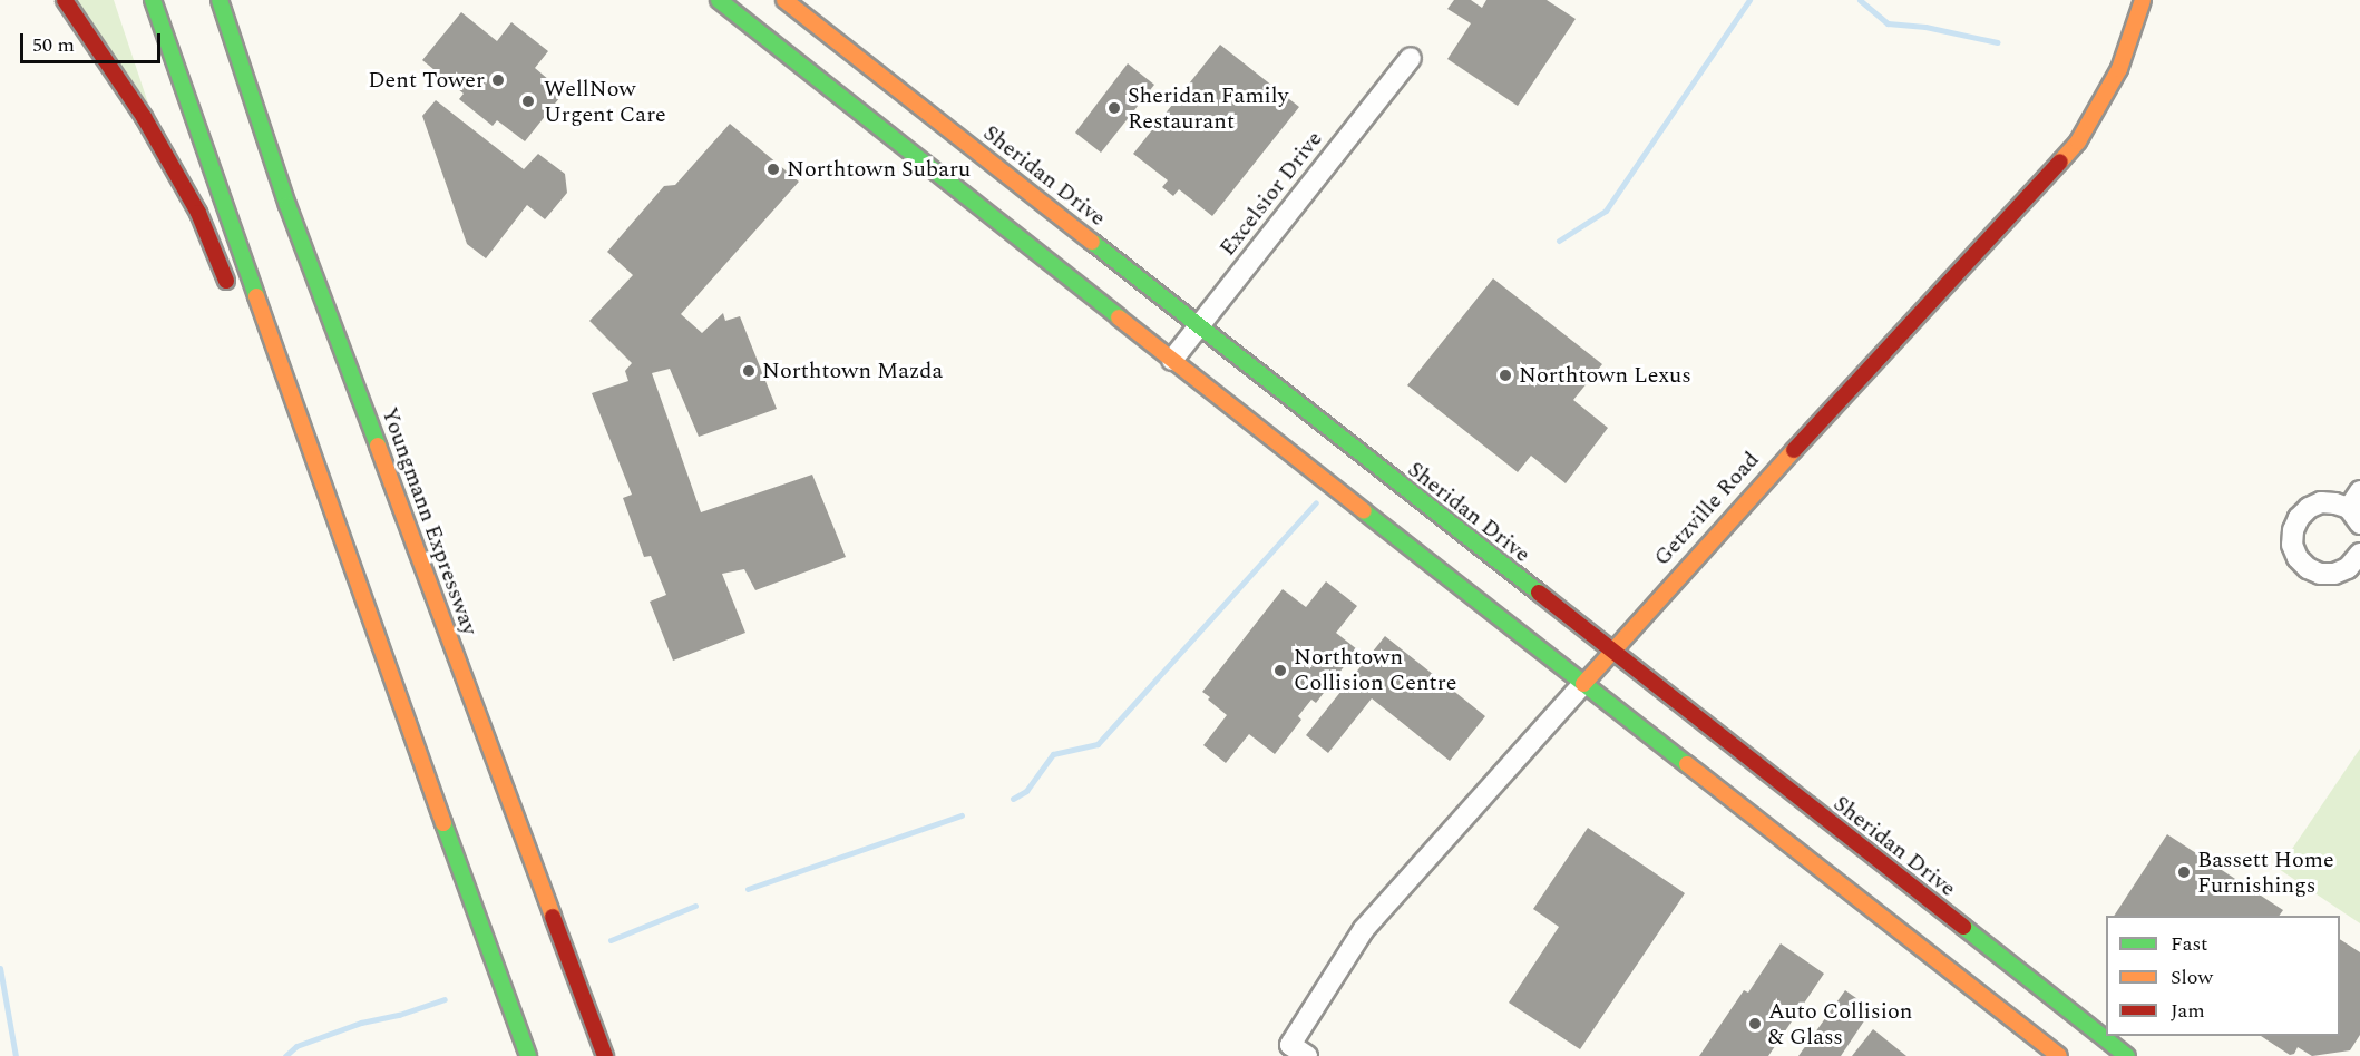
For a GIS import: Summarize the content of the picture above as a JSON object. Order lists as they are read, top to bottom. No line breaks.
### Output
{"streets":{"main road":["Sheridan Drive","Getzville Road","Youngmann Expressway"],"street":["Excelsior Drive"]},"crossings":[["Sheridan Drive","Excelsior Drive"],["Sheridan Drive","Getzville Road"]],"places":["Dent Tower","WellNow Urgent Care","Sheridan Family Restaurant","Northtown Subaru","Northtown Mazda","Northtown Lexus","Northtown Collision Centre","Bassett Home Furnishings","Auto Collision & Glass"],"legend":["Fast","Slow","Jam"],"scale_bar":"50 m"}
